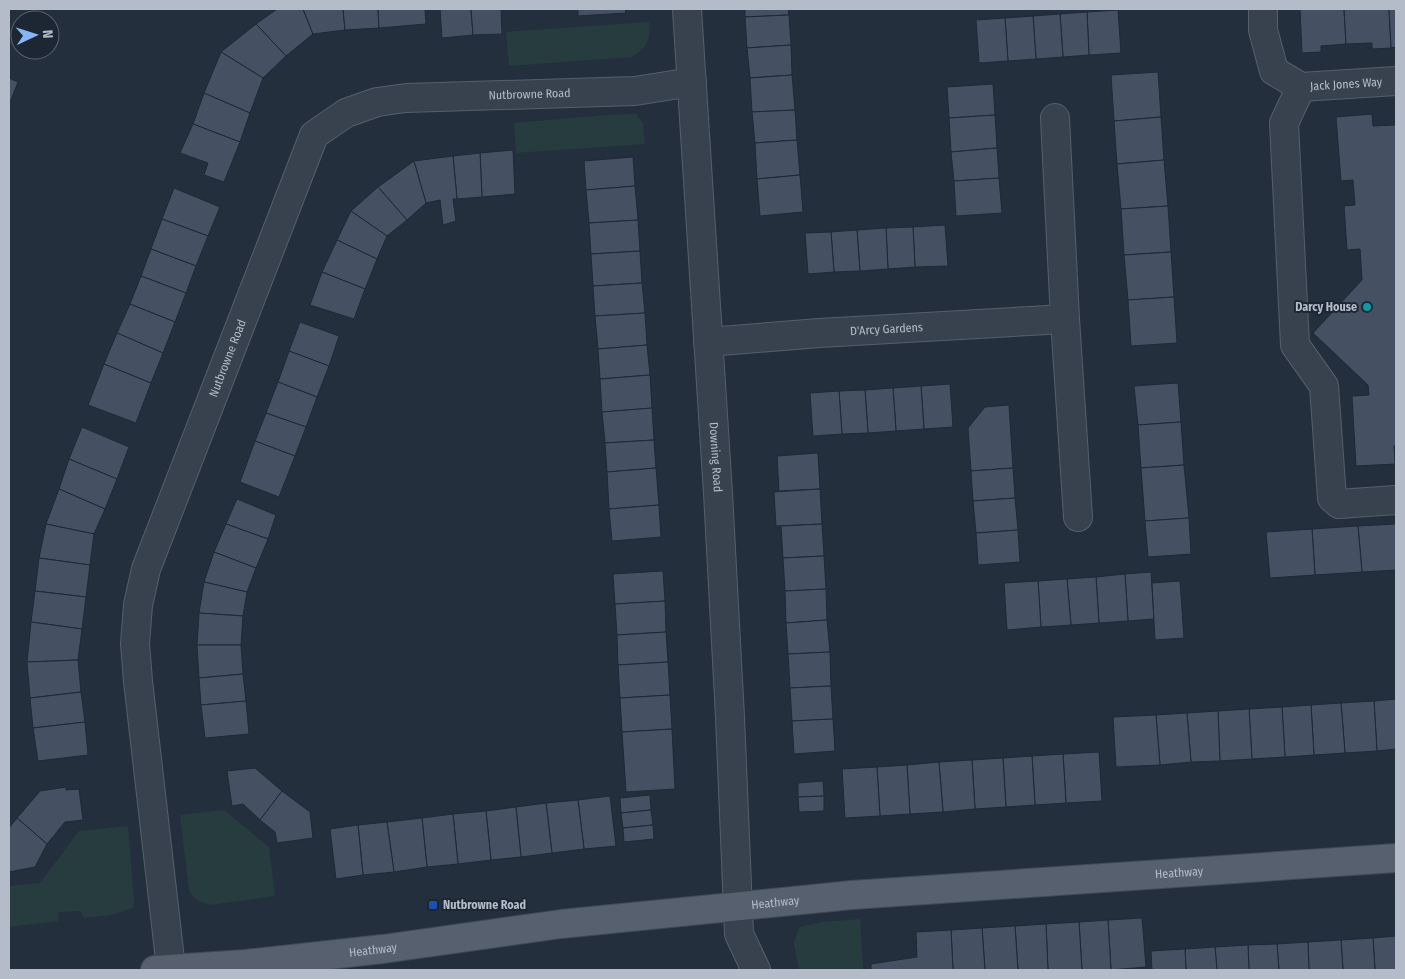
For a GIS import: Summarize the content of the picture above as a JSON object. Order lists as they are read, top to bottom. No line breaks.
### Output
{"streets":{"main road":["Heathway"],"street":["Jack Jones Way","Nutbrowne Road","D'Arcy Gardens","Downing Road"]},"crossings":[["Nutbrowne Road","Downing Road"],["Nutbrowne Road","Heathway"],["D'Arcy Gardens","Downing Road"],["Downing Road","Heathway"]],"places":{"other":["Darcy House"],"transit":["Nutbrowne Road"]},"north":"right"}
